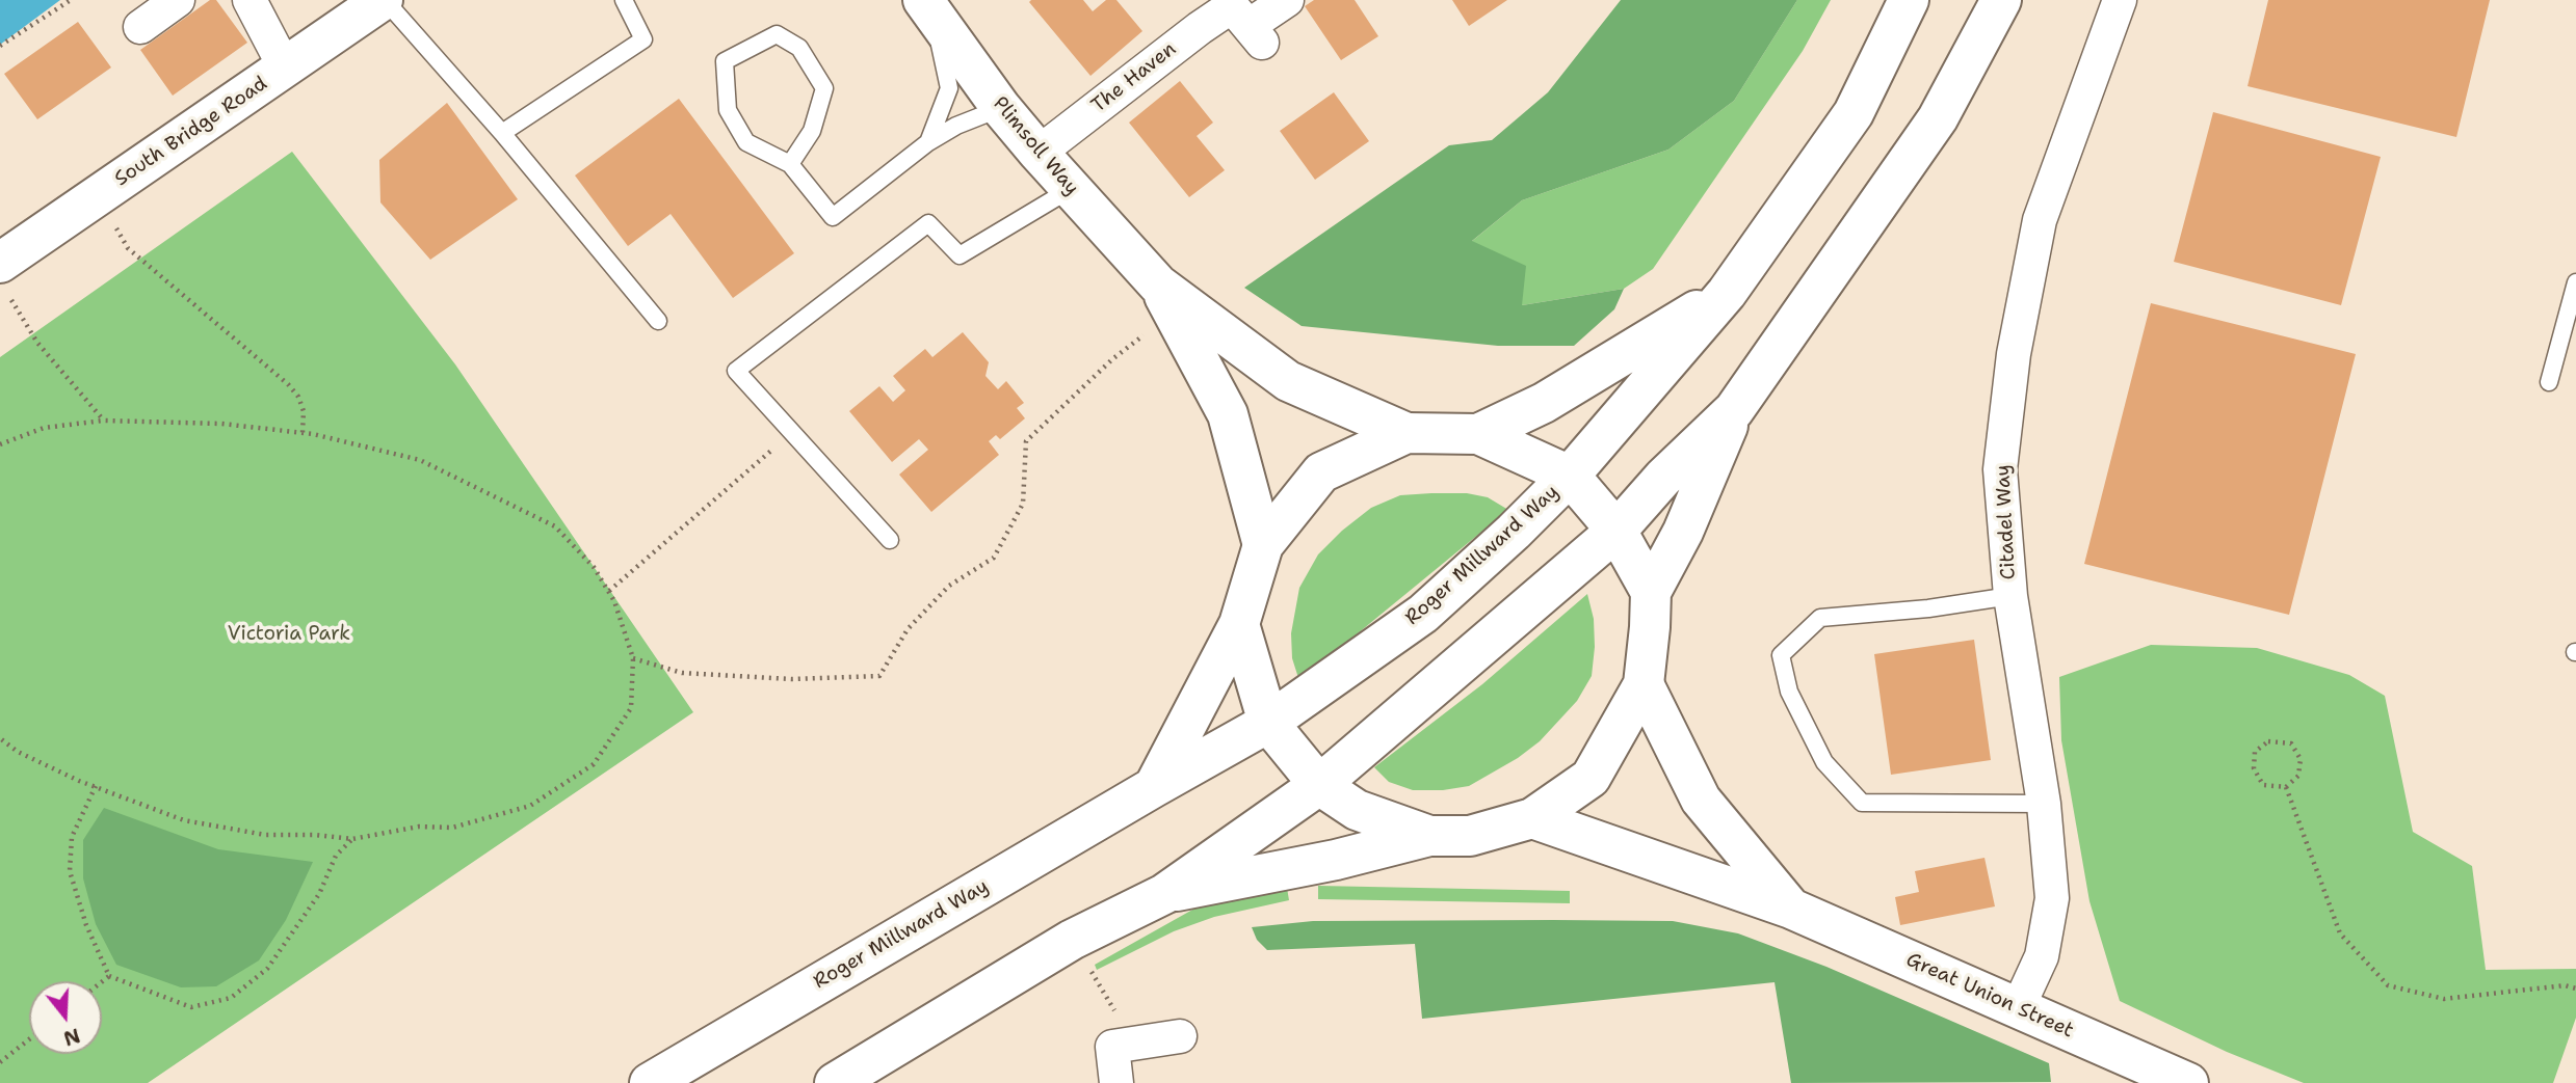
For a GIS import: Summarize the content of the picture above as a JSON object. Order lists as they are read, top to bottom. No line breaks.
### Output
{"streets":{"main road":["South Bridge Road","Plimsoll Way","Roger Millward Way","Great Union Street"],"street":["The Haven","Citadel Way"]},"crossings":[["The Haven","Plimsoll Way"],["Citadel Way","Great Union Street"]],"parks":["Victoria Park"],"north":"bottom"}
